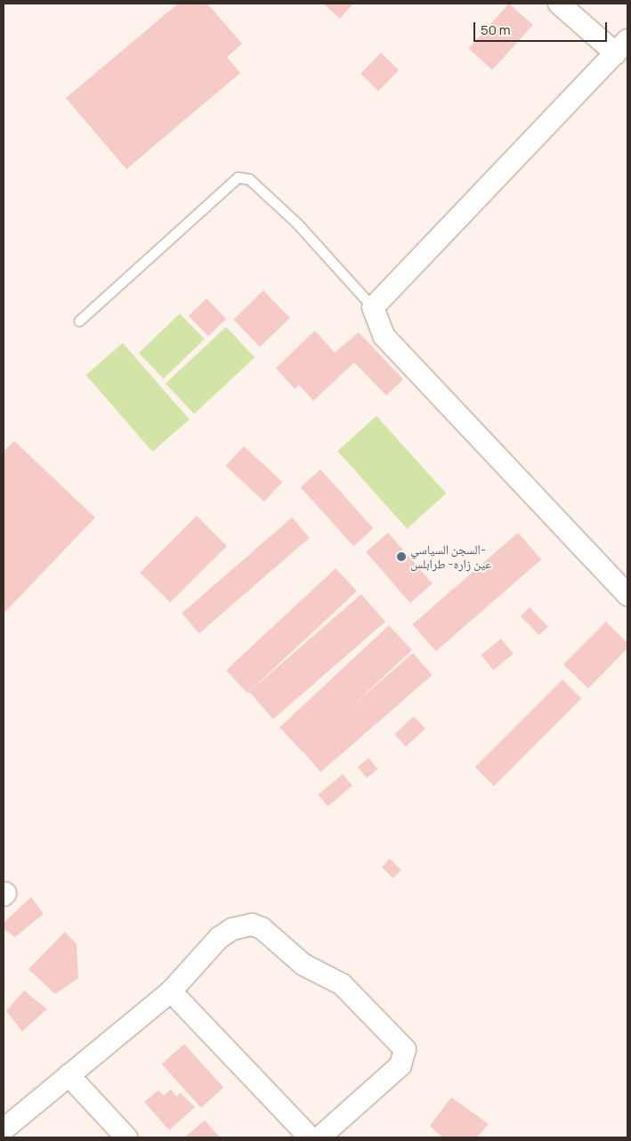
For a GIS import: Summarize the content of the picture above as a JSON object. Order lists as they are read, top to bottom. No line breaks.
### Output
{"places":["السجن السياسي- عين زاره- طرابلس"],"scale_bar":"50 m"}
